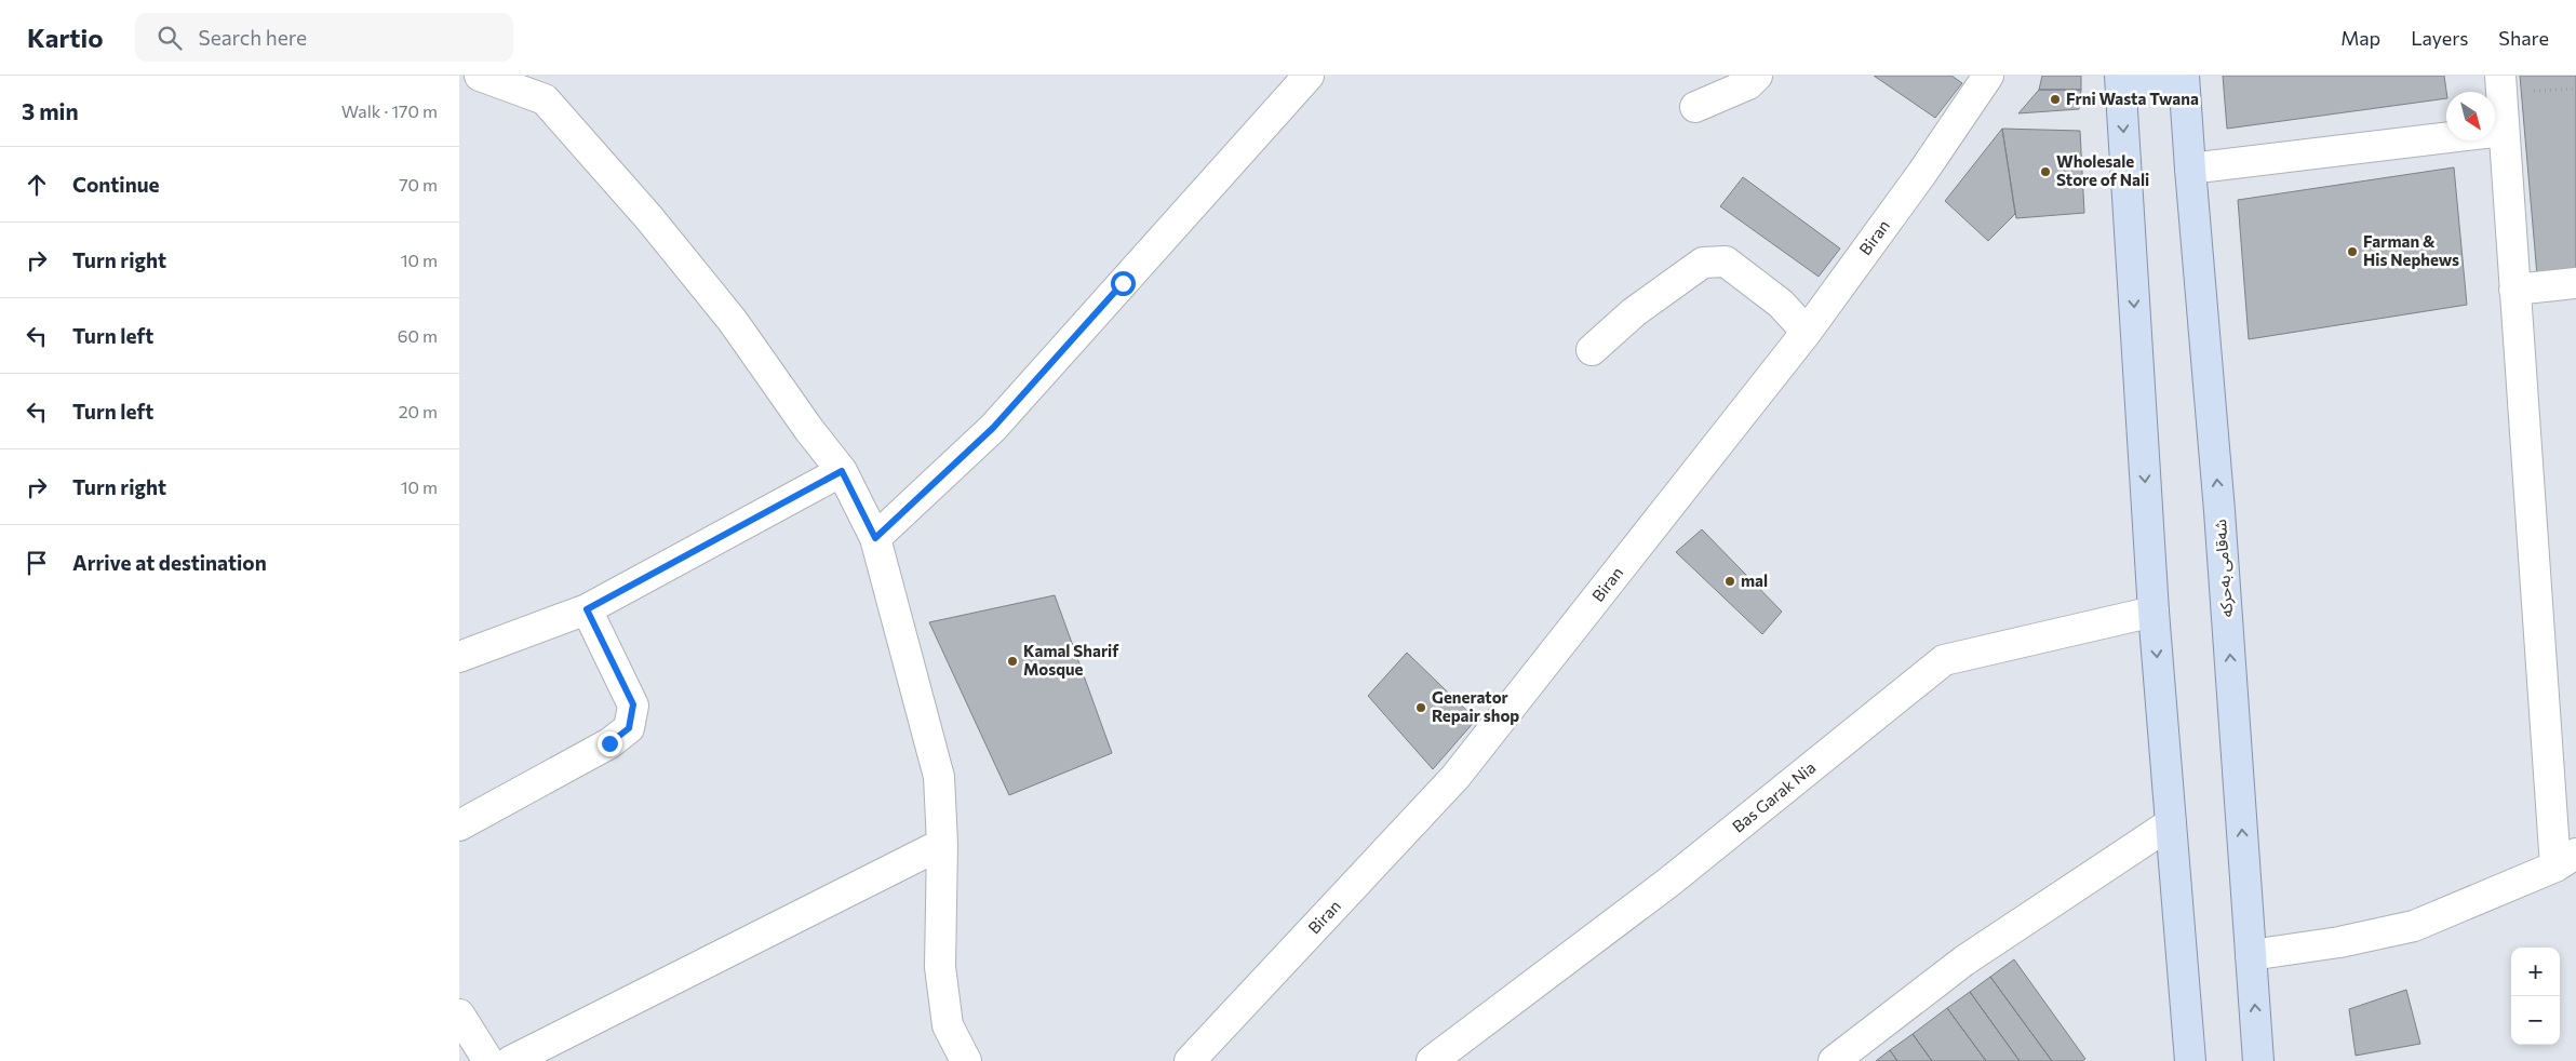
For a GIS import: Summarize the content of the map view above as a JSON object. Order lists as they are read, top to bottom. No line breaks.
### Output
{"streets":{"main road":["شەقامی بەحرکە"],"street":["Biran","Bas Garak Nia"]},"places":["Frni Wasta Twana","Wholesale Store of Nali","Farman & His Nephews","mal","Kamal Sharif Mosque","Generator Repair shop"],"north":"bottom right","page":{"header":"Kartio","search":"Search here","nav":["Map","Layers","Share"],"heading":["3 min","Walk · 170 m"],"list":[["Continue","70 m"],["Turn right","10 m"],["Turn left","60 m"],["Turn left","20 m"],["Turn right","10 m"],"Arrive at destination"],"map_buttons":["+","−"]}}
